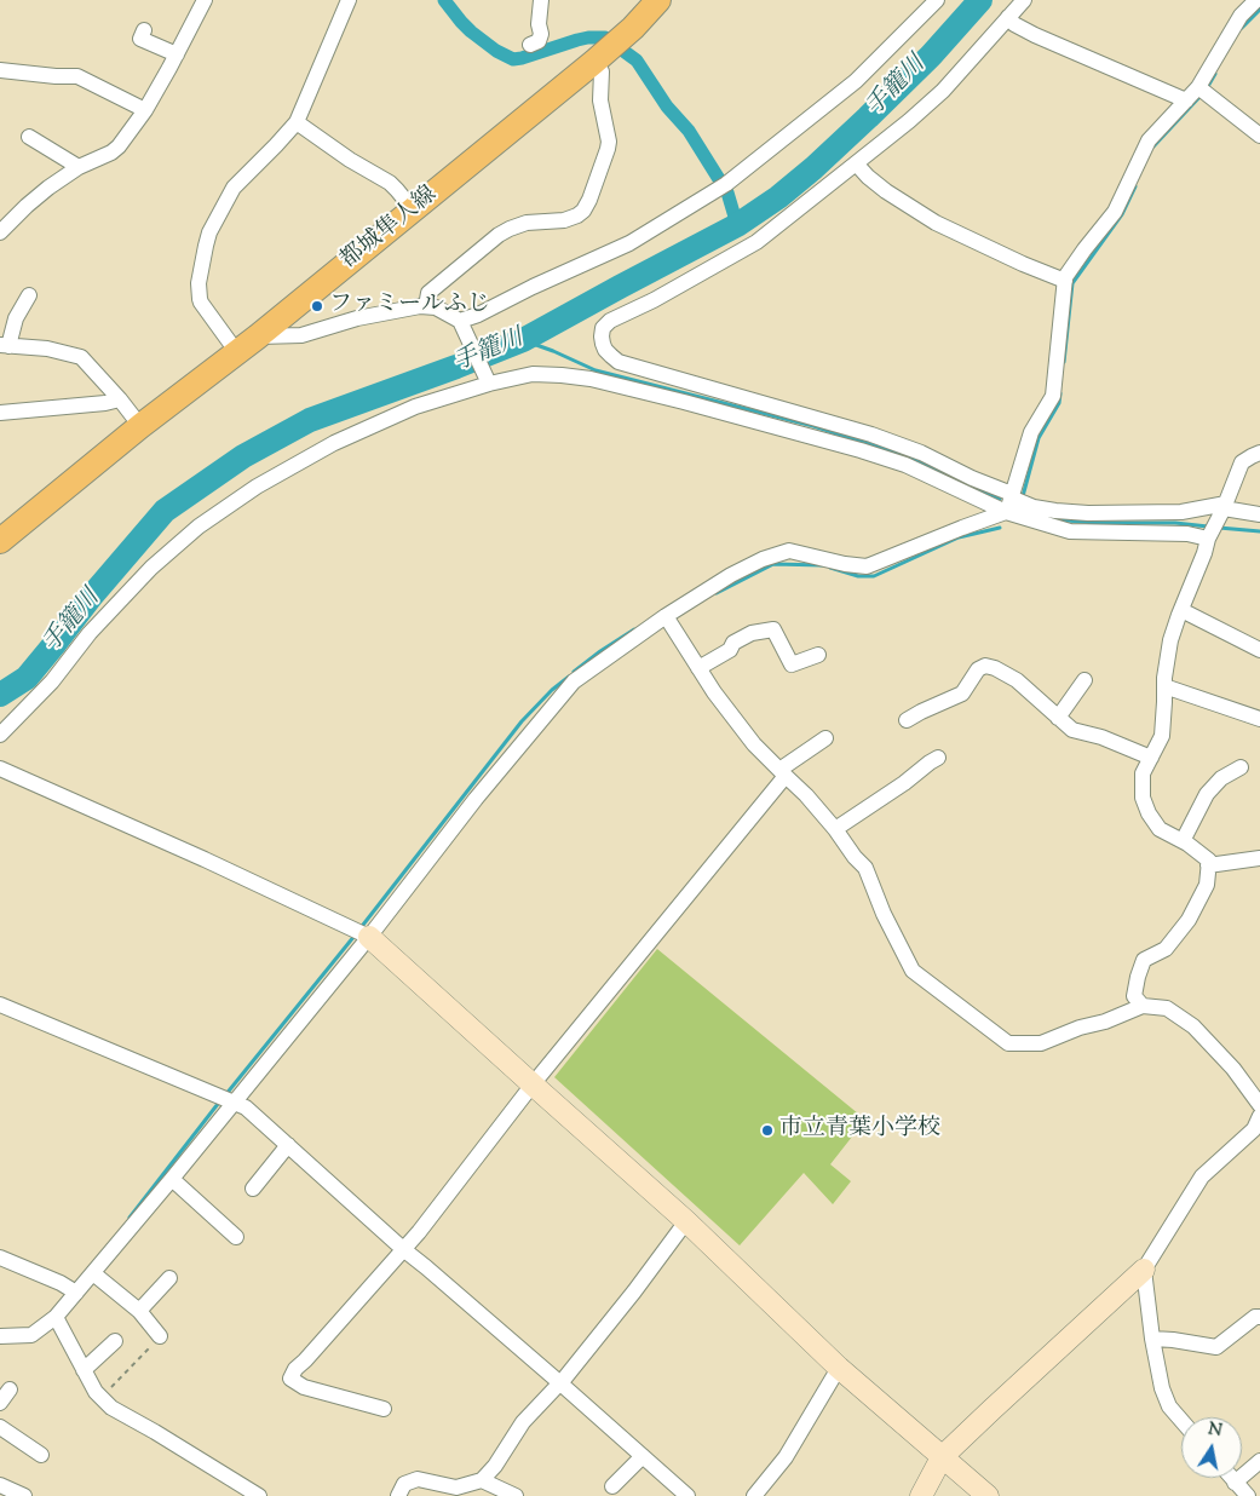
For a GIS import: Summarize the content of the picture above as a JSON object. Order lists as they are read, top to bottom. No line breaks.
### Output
{"streets":{"main road":["都城隼人線"]},"water":["手籠川"],"places":["ファミールふじ","市立青葉小学校"],"north":"top"}
